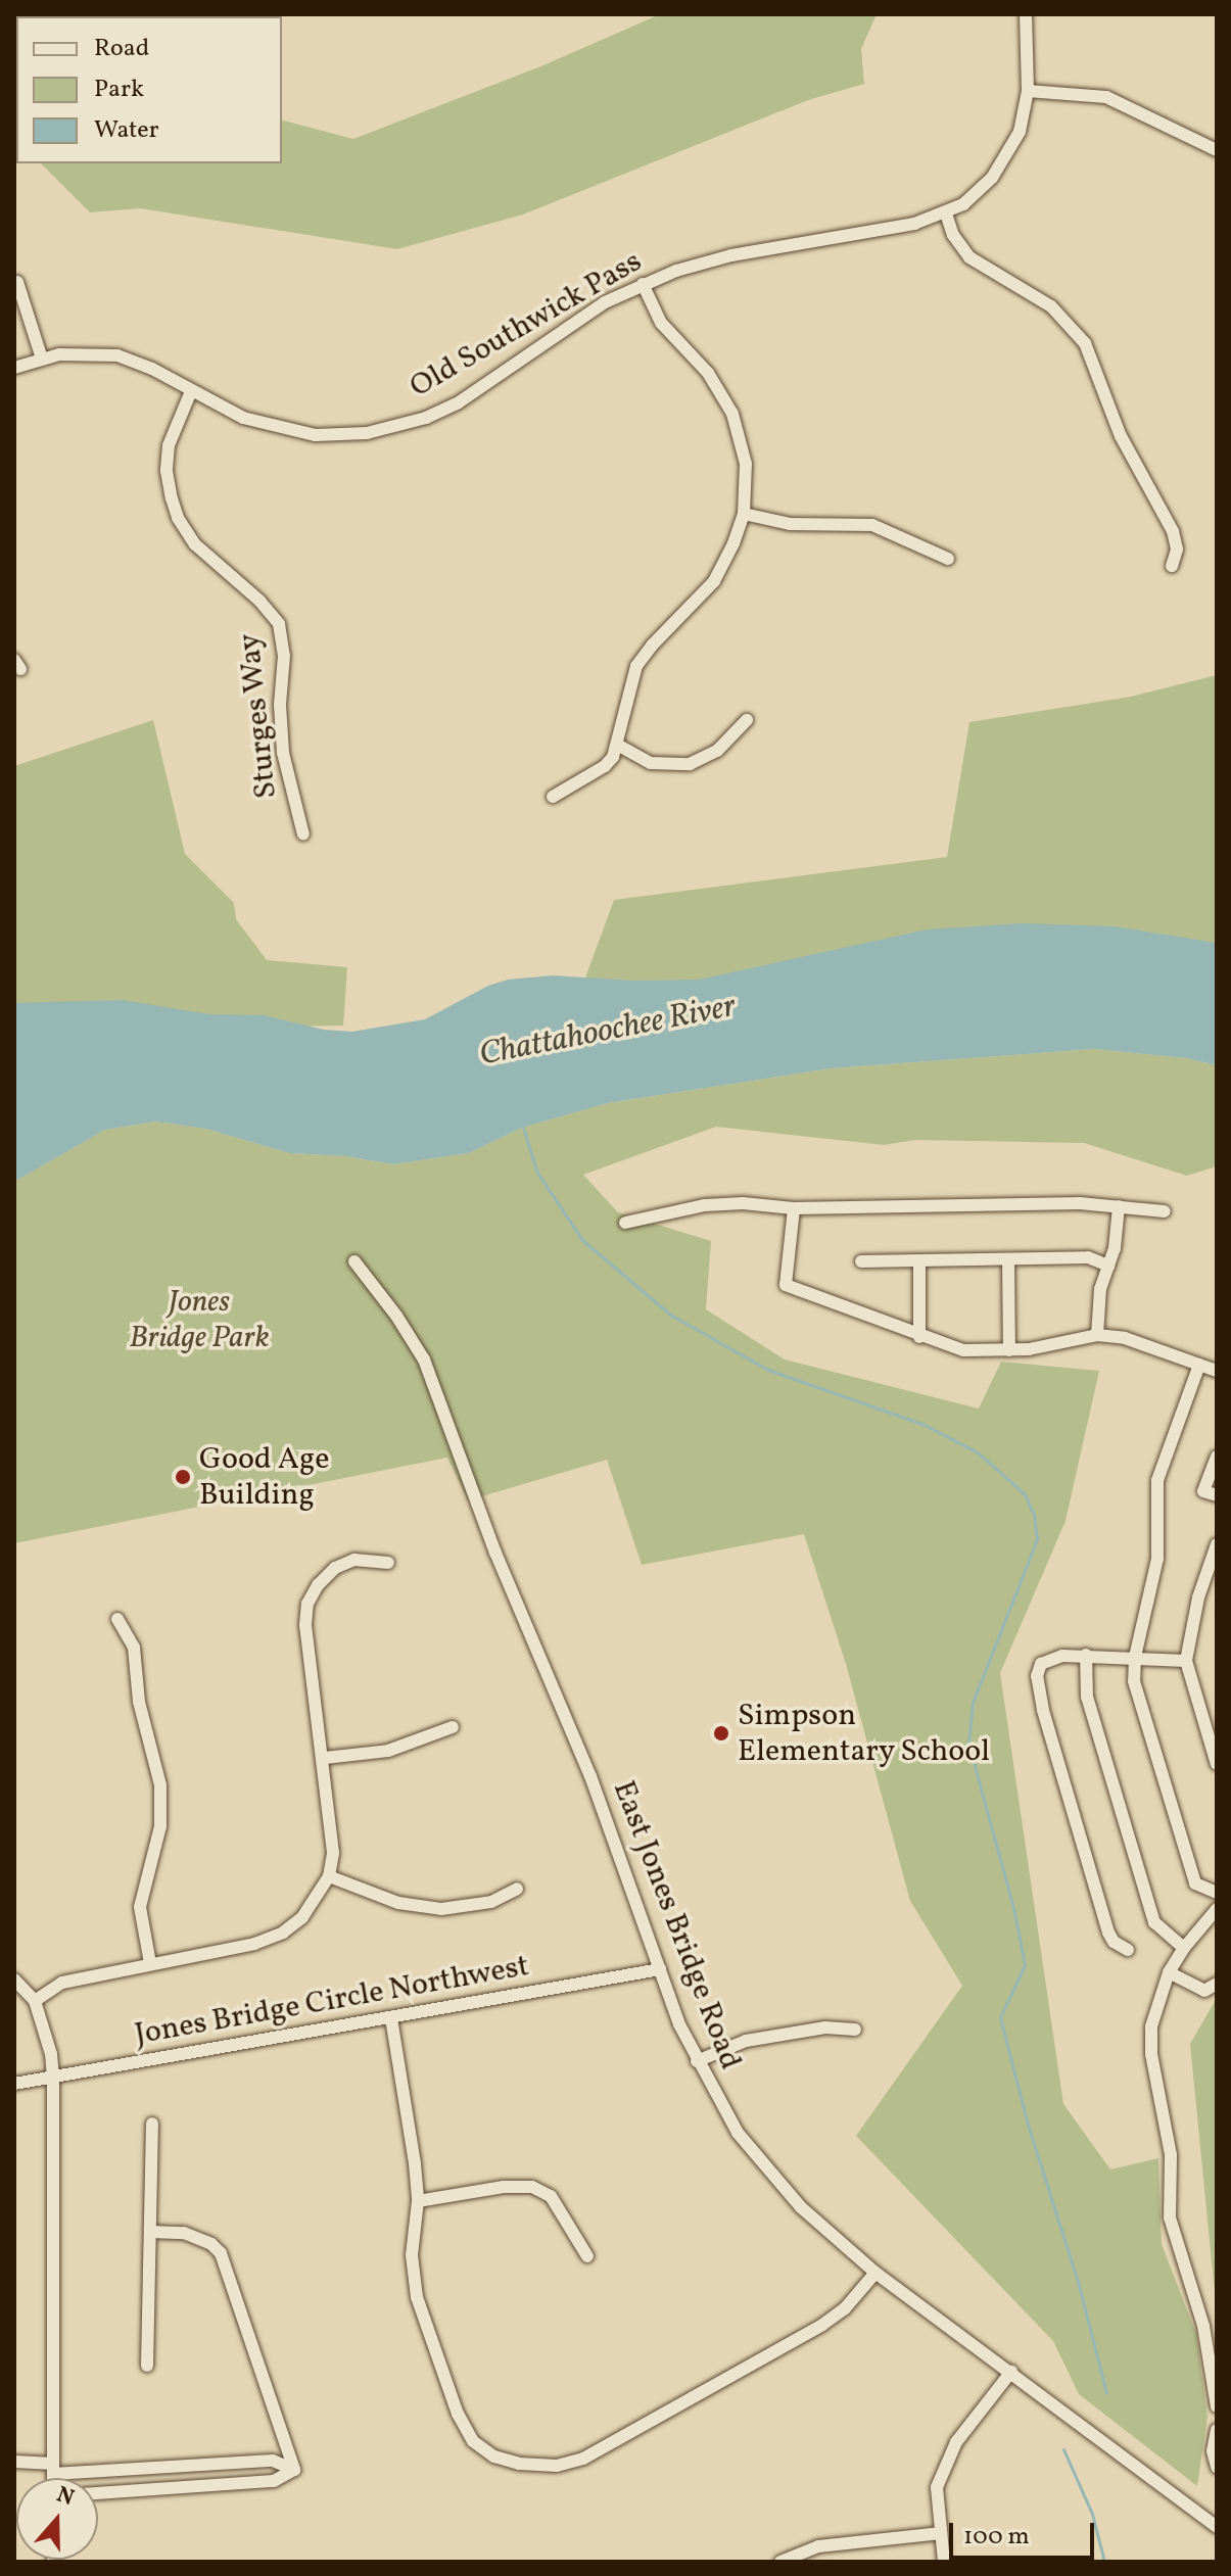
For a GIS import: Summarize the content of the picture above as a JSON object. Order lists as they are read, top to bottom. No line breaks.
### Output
{"streets":{"street":["Old Southwick Pass","Sturges Way","East Jones Bridge Road","Jones Bridge Circle Northwest"]},"crossings":[["Old Southwick Pass","Sturges Way"],["East Jones Bridge Road","Jones Bridge Circle Northwest"]],"water":["Chattahoochee River"],"parks":["Jones Bridge Park"],"places":["Good Age Building","Simpson Elementary School"],"legend":["Road","Park","Water"],"scale_bar":"100 m","north":"top"}
